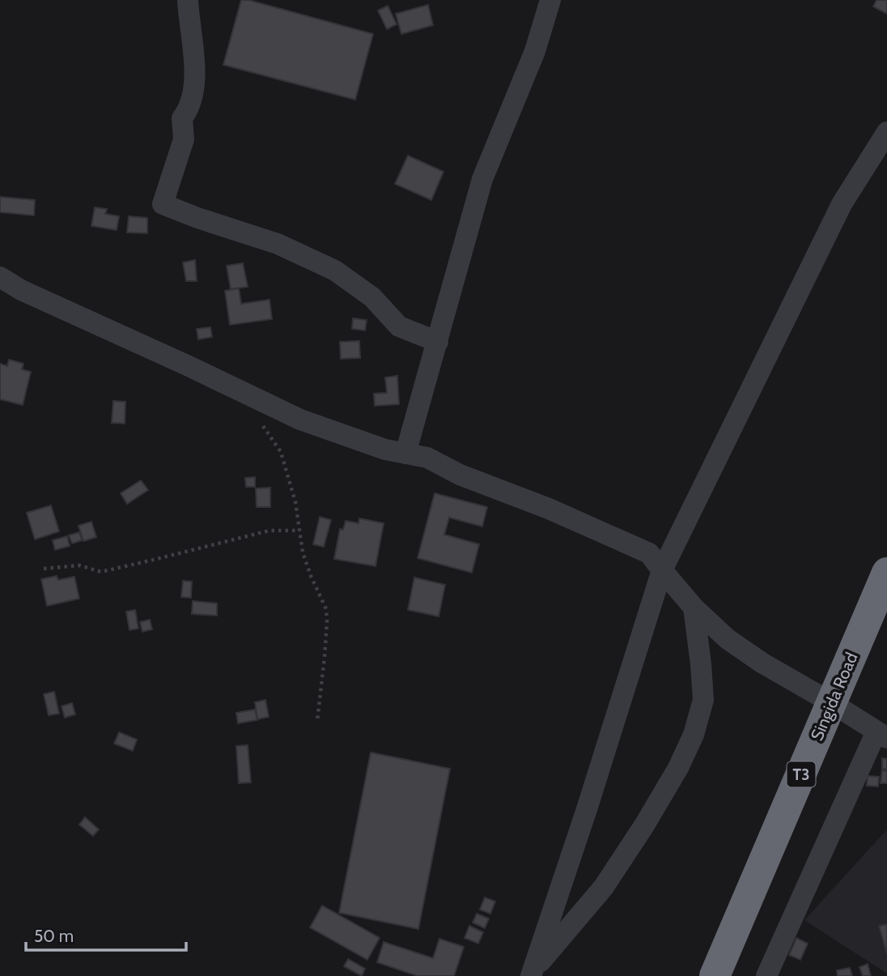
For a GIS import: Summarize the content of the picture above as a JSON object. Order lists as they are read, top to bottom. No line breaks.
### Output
{"streets":{"highway":["Singida Road","T3"]},"scale_bar":"50 m"}
